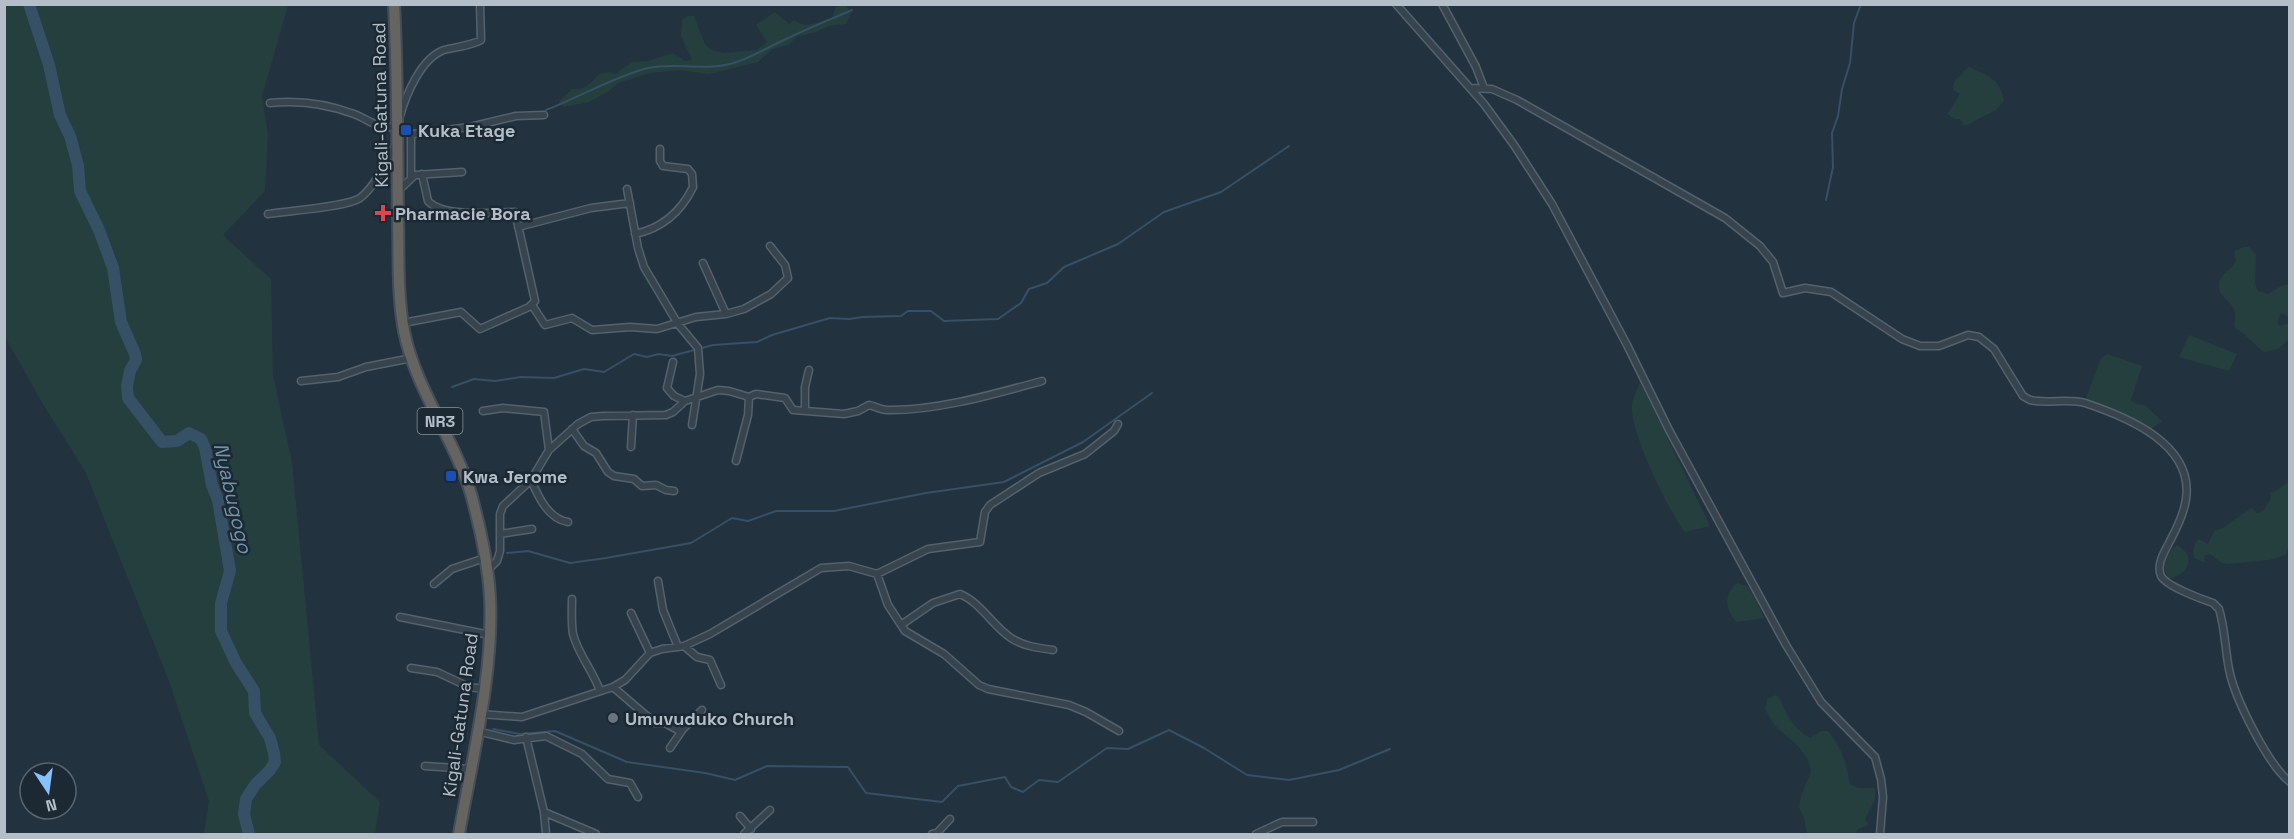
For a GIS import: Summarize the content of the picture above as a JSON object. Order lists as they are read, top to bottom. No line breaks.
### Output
{"streets":{"highway":["Kigali-Gatuna Road","NR3"]},"water":["Nyabugogo"],"places":{"transit":["Kuka Etage","Kwa Jerome"],"health":["Pharmacie Bora"],"other":["Umuvuduko Church"]},"north":"bottom"}
